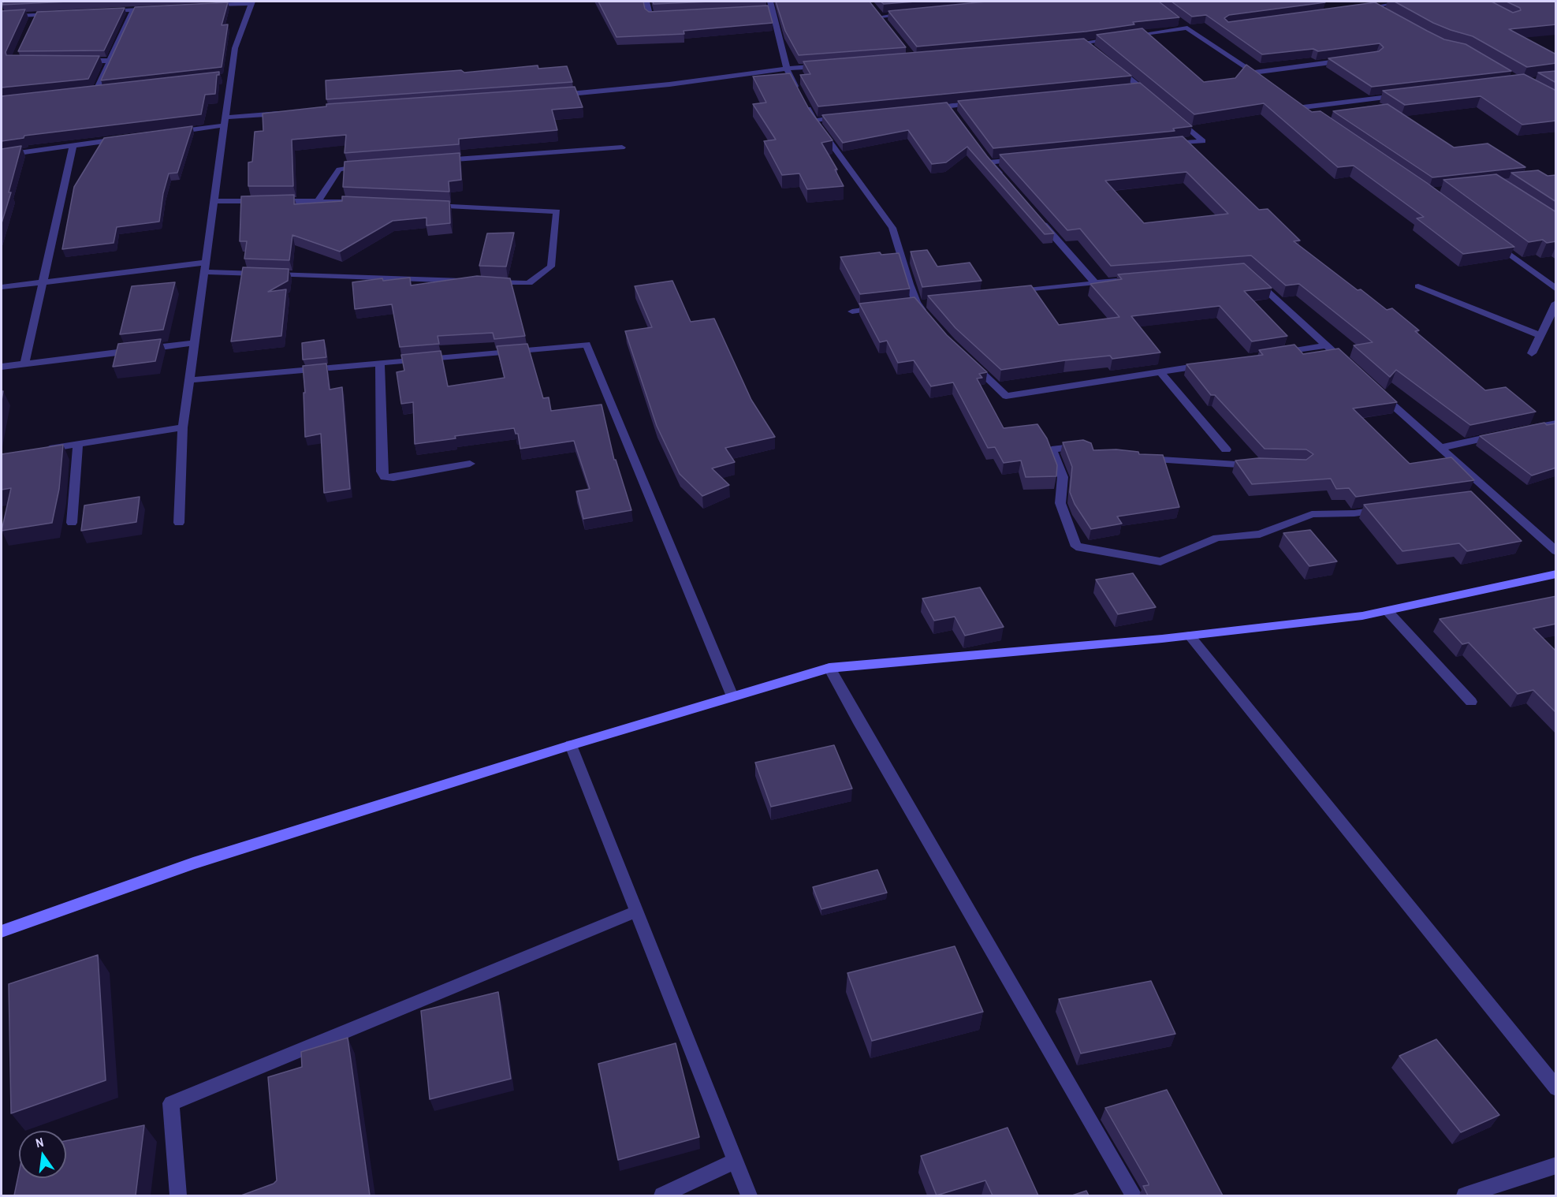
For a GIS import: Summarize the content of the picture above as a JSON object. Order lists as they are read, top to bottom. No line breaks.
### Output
{"north":"top"}
